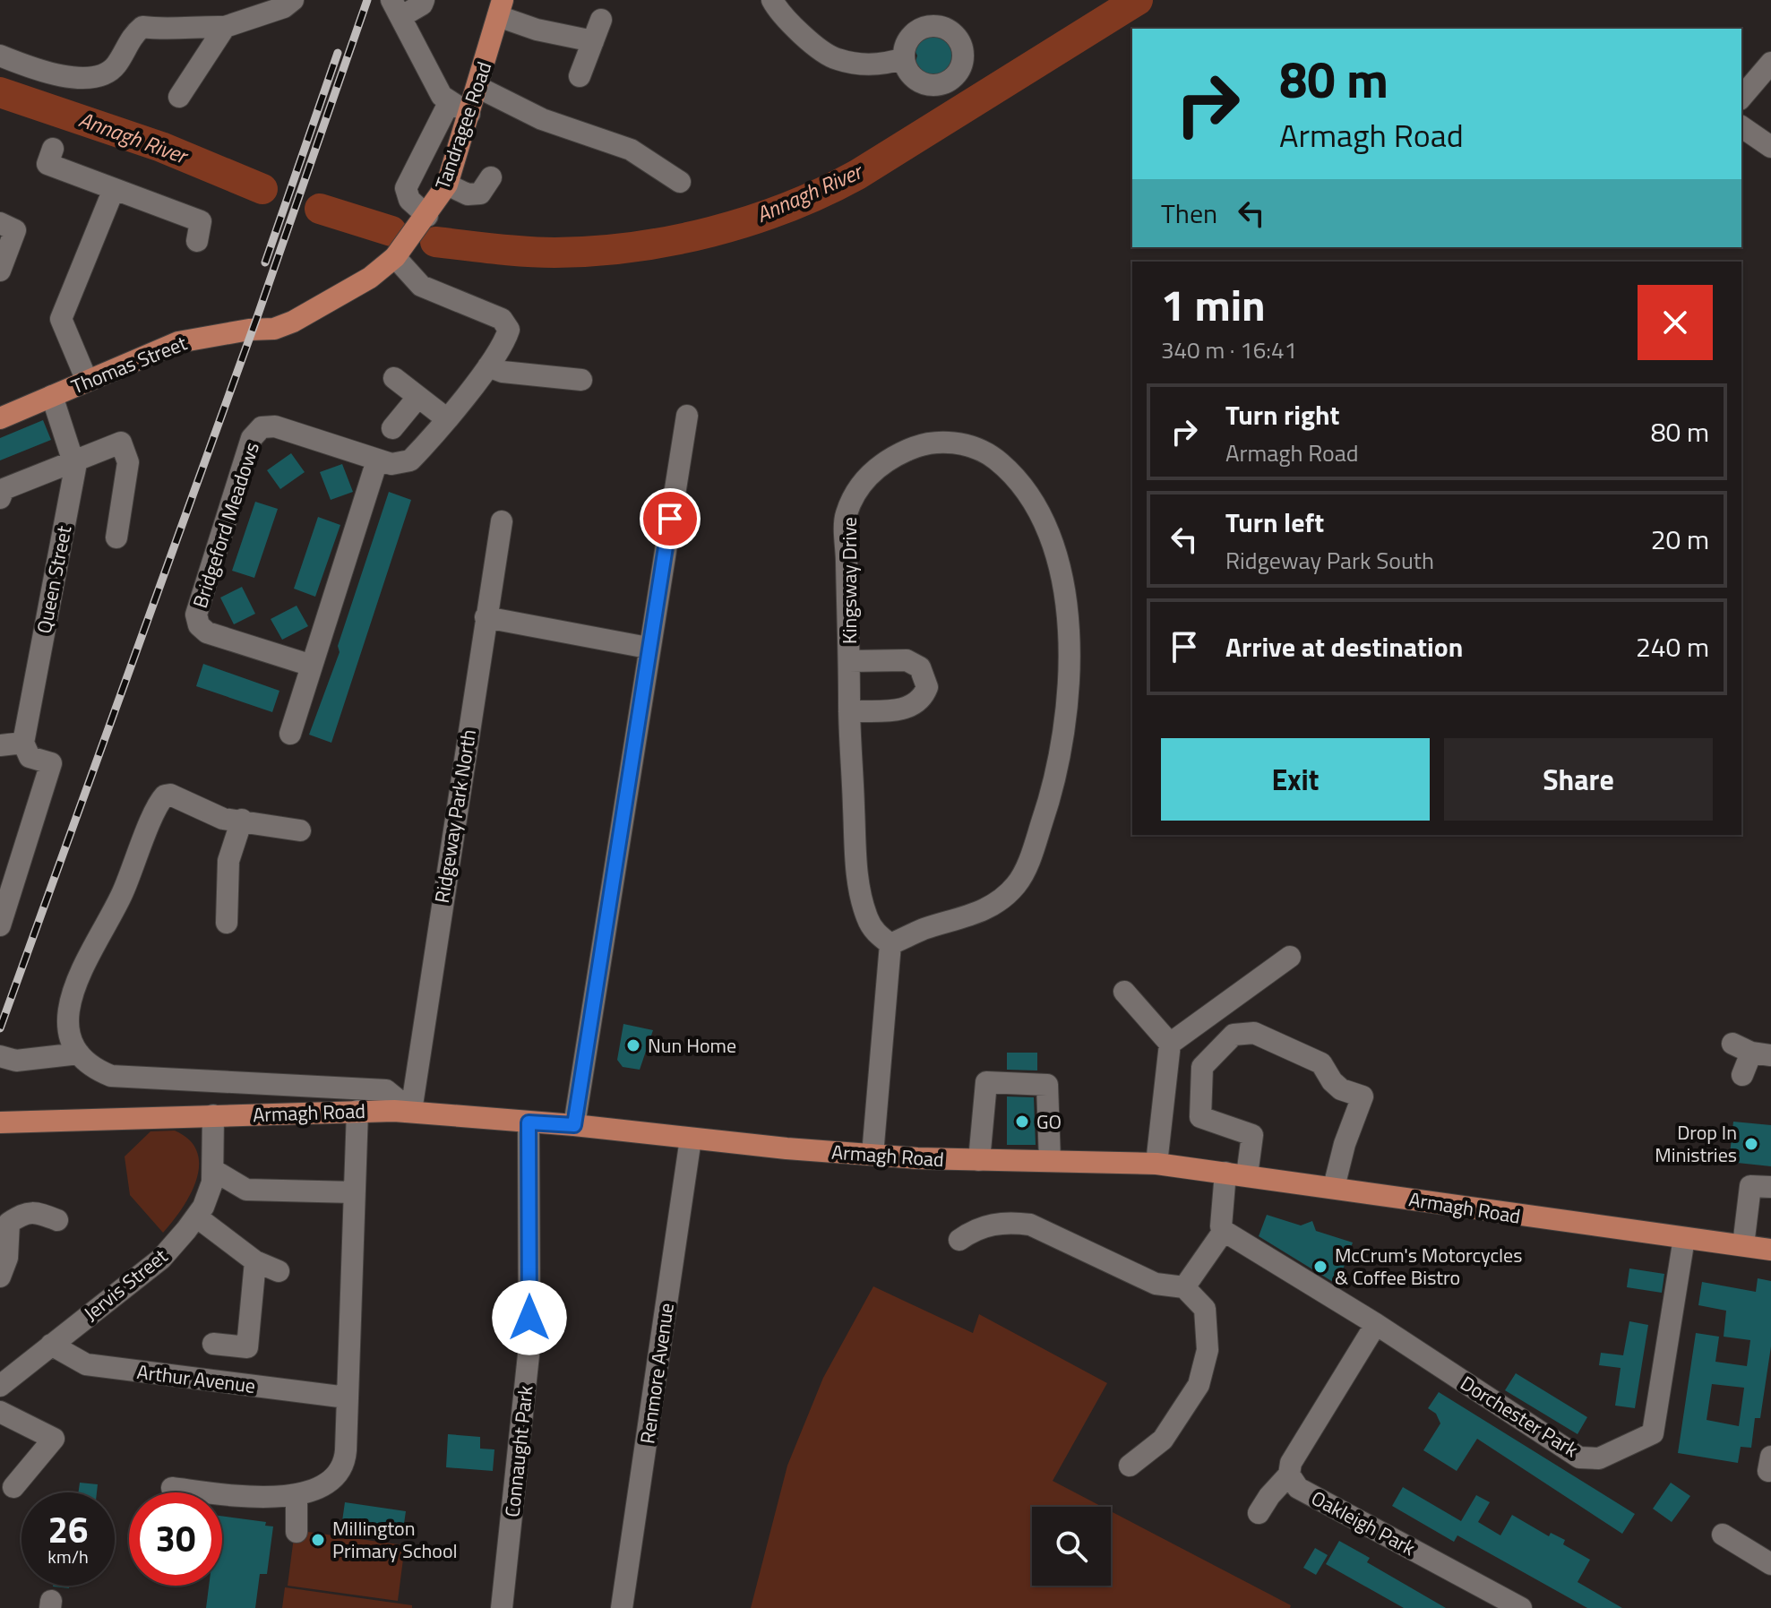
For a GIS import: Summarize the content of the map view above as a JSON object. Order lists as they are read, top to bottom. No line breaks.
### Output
{"streets":{"main road":["Tandragee Road","Thomas Street","Armagh Road"],"street":["Bridgeford Meadows","Queen Street","Kingsway Drive","Ridgeway Park North","Jervis Street","Renmore Avenue","Arthur Avenue","Dorchester Park","Connaught Park","Oakleigh Park"]},"crossings":[["Tandragee Road","Thomas Street"],["Tandragee Road","Bridgeford Meadows"],["Thomas Street","Bridgeford Meadows"],["Thomas Street","Queen Street"],["Ridgeway Park North","Armagh Road"],["Armagh Road","Jervis Street"],["Armagh Road","Renmore Avenue"],["Armagh Road","Dorchester Park"],["Armagh Road","Connaught Park"],["Jervis Street","Arthur Avenue"]],"water":["Annagh River"],"places":["Nun Home","GO","Drop In Ministries","McCrum's Motorcycles & Coffee Bistro","Millington Primary School"],"page":{"turn":["80 m","Armagh Road"],"then":"Then","heading":["1 min","340 m · 16:41"],"list":[{"name":"Turn right","note":"Armagh Road","value":"80 m"},{"name":"Turn left","note":"Ridgeway Park South","value":"20 m"},{"name":"Arrive at destination","value":"240 m"}],"buttons":["Exit","Share"],"speed":"26 km/h","limit":"30"}}
